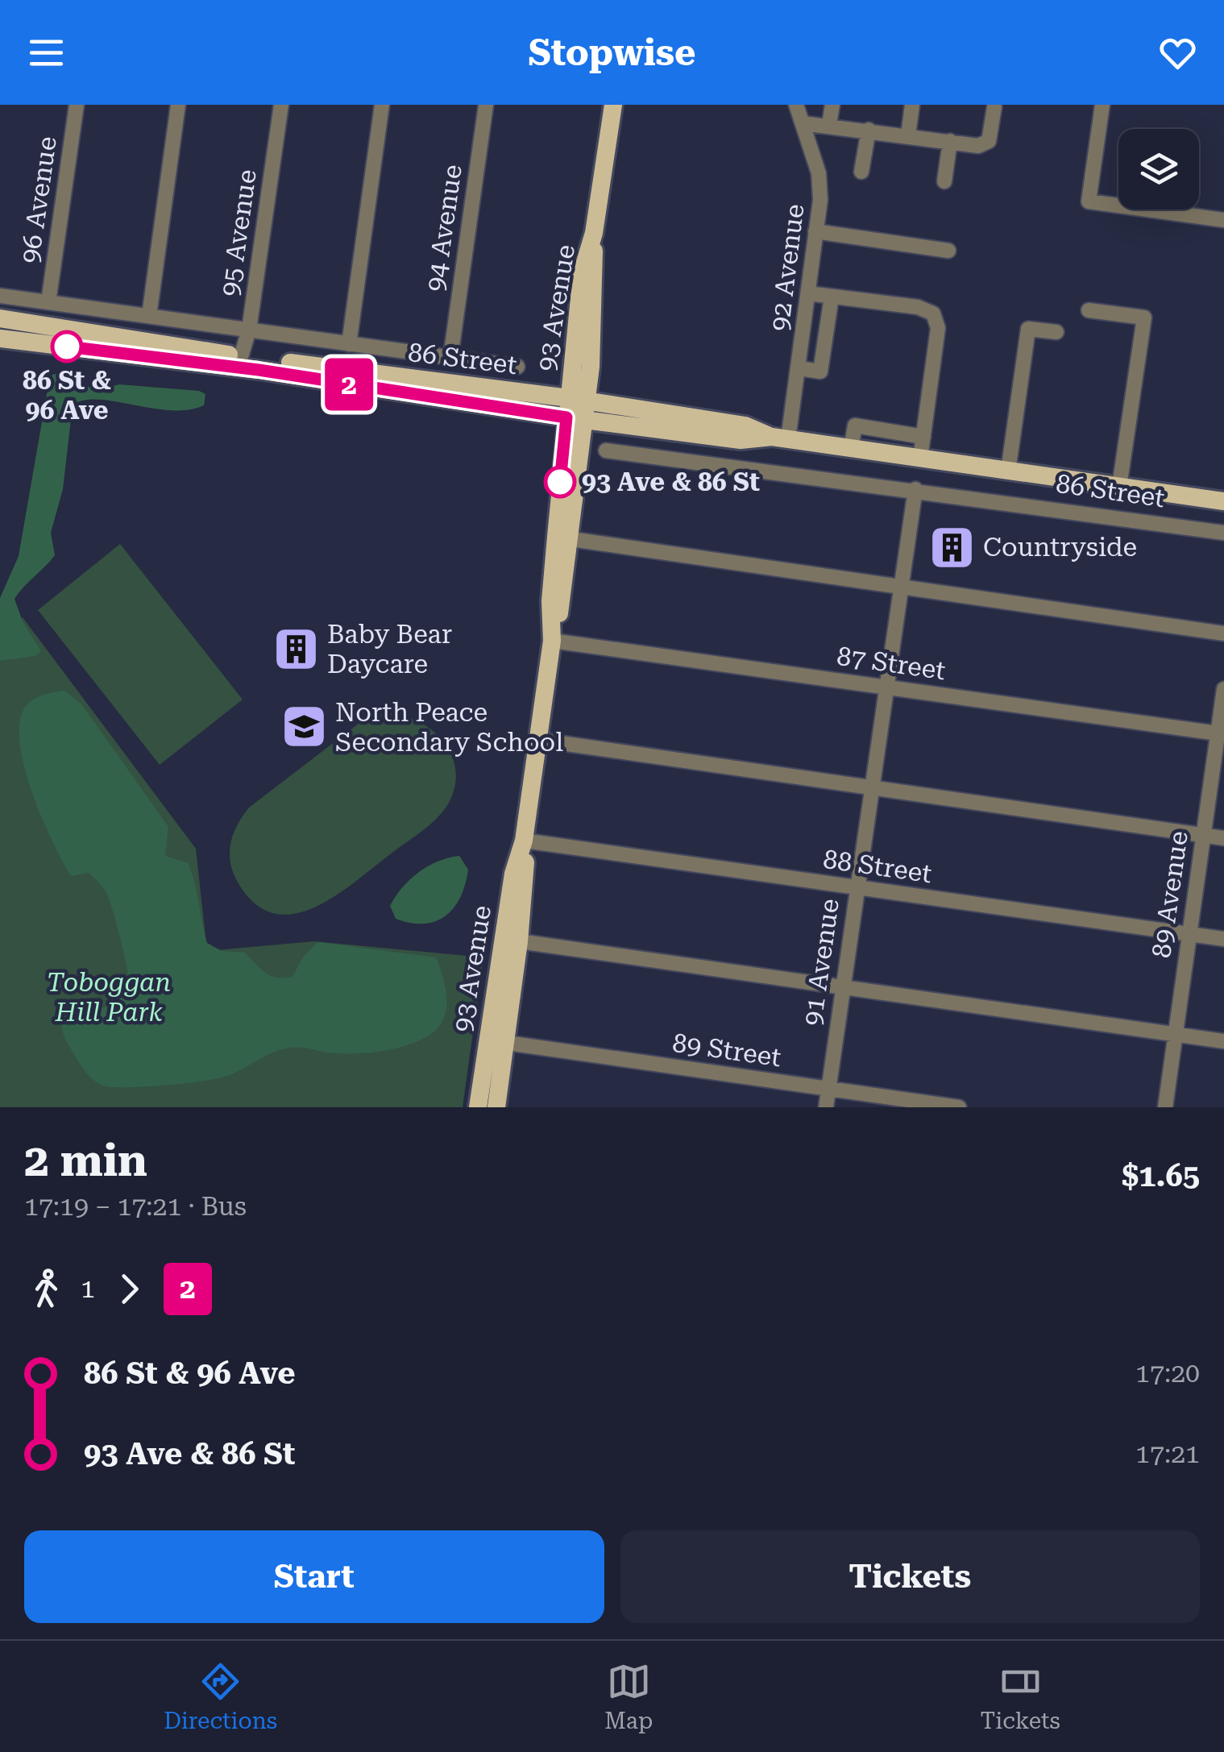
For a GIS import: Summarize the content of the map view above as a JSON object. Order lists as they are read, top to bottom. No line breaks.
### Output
{"streets":{"main road":["93 Avenue","86 Street"],"street":["96 Avenue","94 Avenue","95 Avenue","92 Avenue","87 Street","88 Street","89 Avenue","91 Avenue","89 Street"]},"crossings":[["96 Avenue","86 Street"],["94 Avenue","86 Street"],["95 Avenue","86 Street"],["92 Avenue","86 Street"],["93 Avenue","86 Street"],["93 Avenue","87 Street"],["93 Avenue","88 Street"],["93 Avenue","89 Street"],["86 Street","91 Avenue"],["87 Street","89 Avenue"],["87 Street","91 Avenue"],["88 Street","89 Avenue"],["88 Street","91 Avenue"],["91 Avenue","89 Street"]],"parks":["Toboggan Hill Park"],"places":{"other":["86 St & 96 Ave","93 Ave & 86 St"],"building":["Countryside","Baby Bear Daycare"],"school or university":["North Peace Secondary School"]},"lines":["bus line 2"],"page":{"header":"Stopwise","on_map":"2","heading":["2 min","17:19 – 17:21 · Bus","$1.65"],"legs":["1","2"],"list":[{"name":"86 St & 96 Ave","value":"17:20"},{"name":"93 Ave & 86 St","value":"17:21"}],"buttons":["Start","Tickets"],"tabs":["Directions","Map","Tickets"]}}
